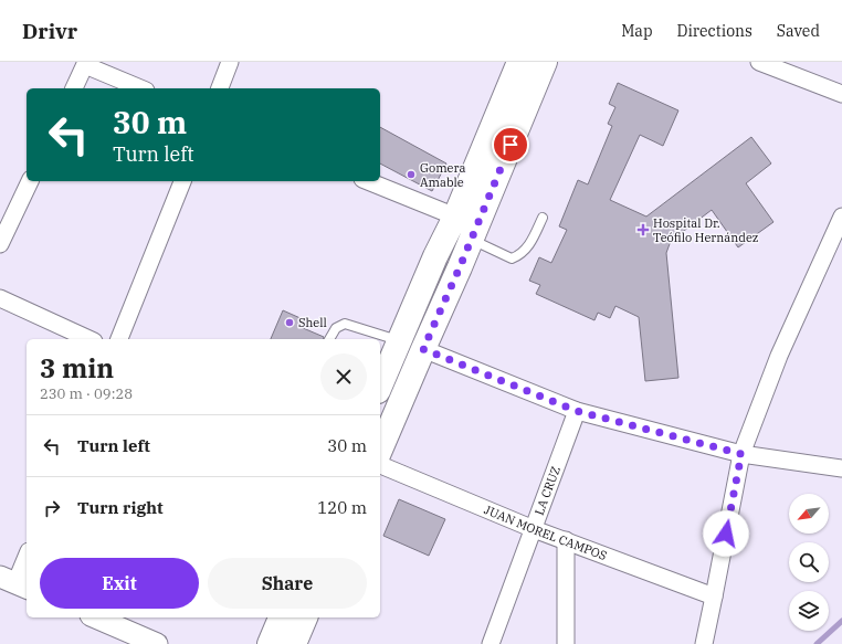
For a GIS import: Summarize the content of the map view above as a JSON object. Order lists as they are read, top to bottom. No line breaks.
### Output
{"streets":{"street":["LA CRUZ","JUAN MOREL CAMPOS"]},"crossings":[["LA CRUZ","JUAN MOREL CAMPOS"]],"places":{"other":["Gomera Amable","Shell"],"health":["Hospital Dr. Teófilo Hernández"]},"north":"bottom left","page":{"header":"Drivr","nav":["Map","Directions","Saved"],"turn":["30 m","Turn left"],"heading":["3 min","230 m · 09:28"],"list":[{"name":"Turn left","value":"30 m"},{"name":"Turn right","value":"120 m"}],"buttons":["Exit","Share"]}}
